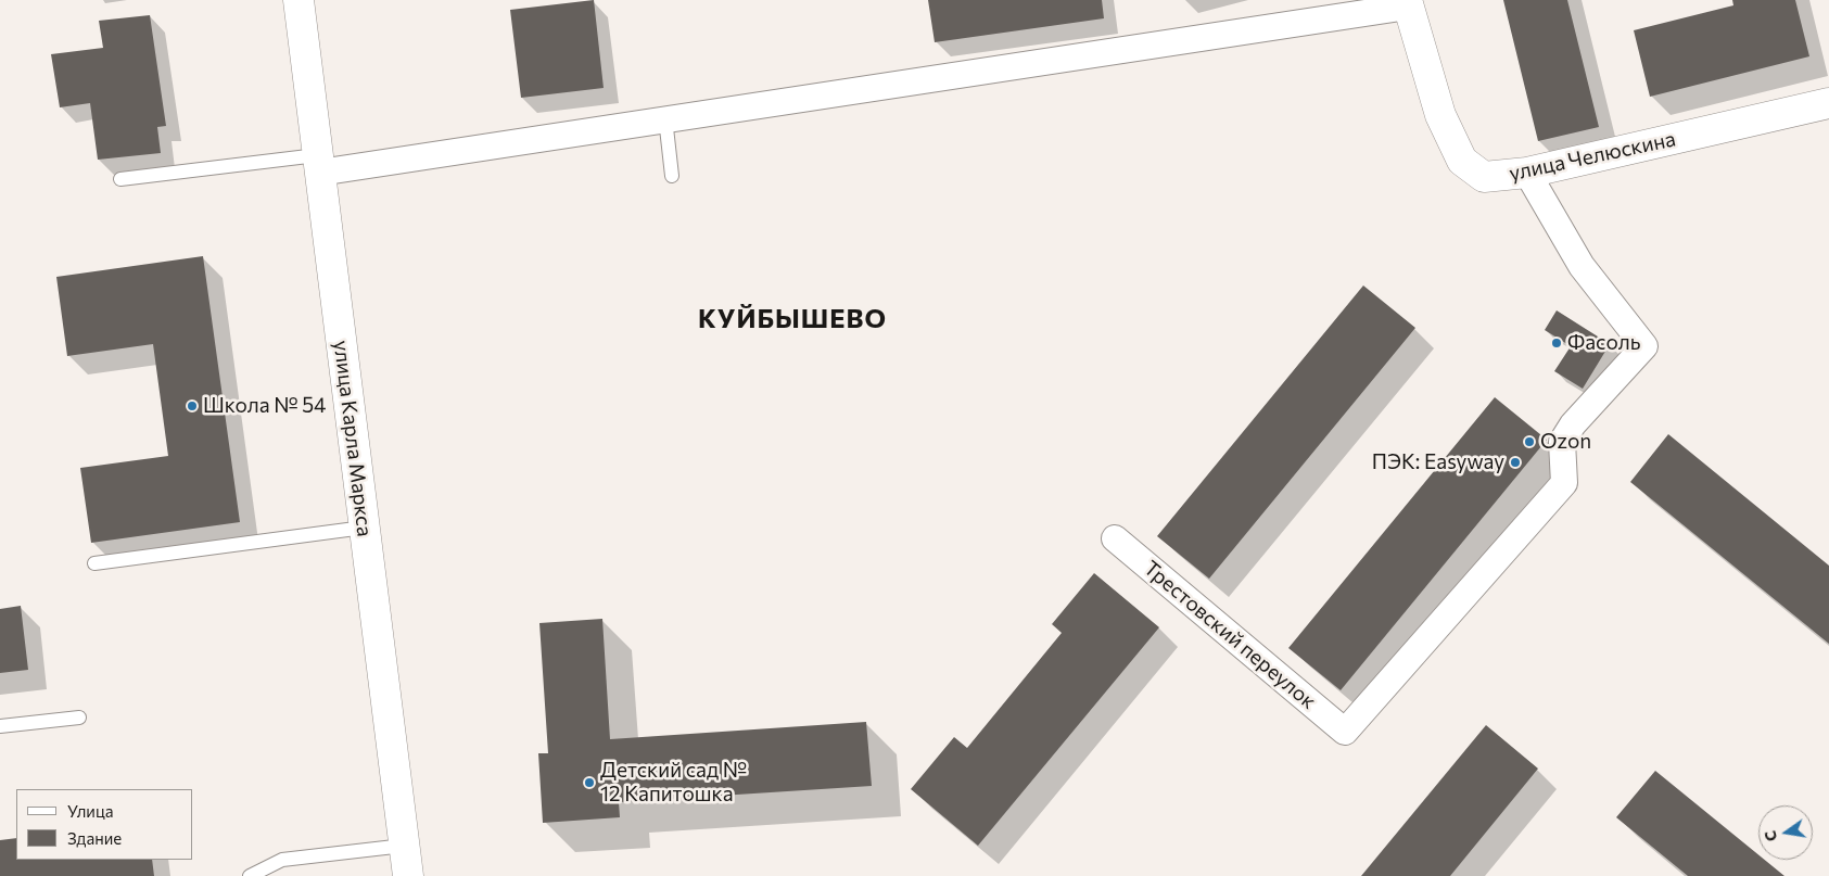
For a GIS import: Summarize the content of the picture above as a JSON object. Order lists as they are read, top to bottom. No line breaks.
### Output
{"streets":{"street":["улица Челюскина","улица Карла Маркса","Трестовский переулок"]},"crossings":[["улица Челюскина","Трестовский переулок"]],"districts":["КУЙБЫШЕВО"],"places":["Фасоль","Школа № 54","Ozon","ПЭК: Easyway","Детский сад № 12 Капитошка"],"legend":["Улица","Здание"],"north":"left"}
